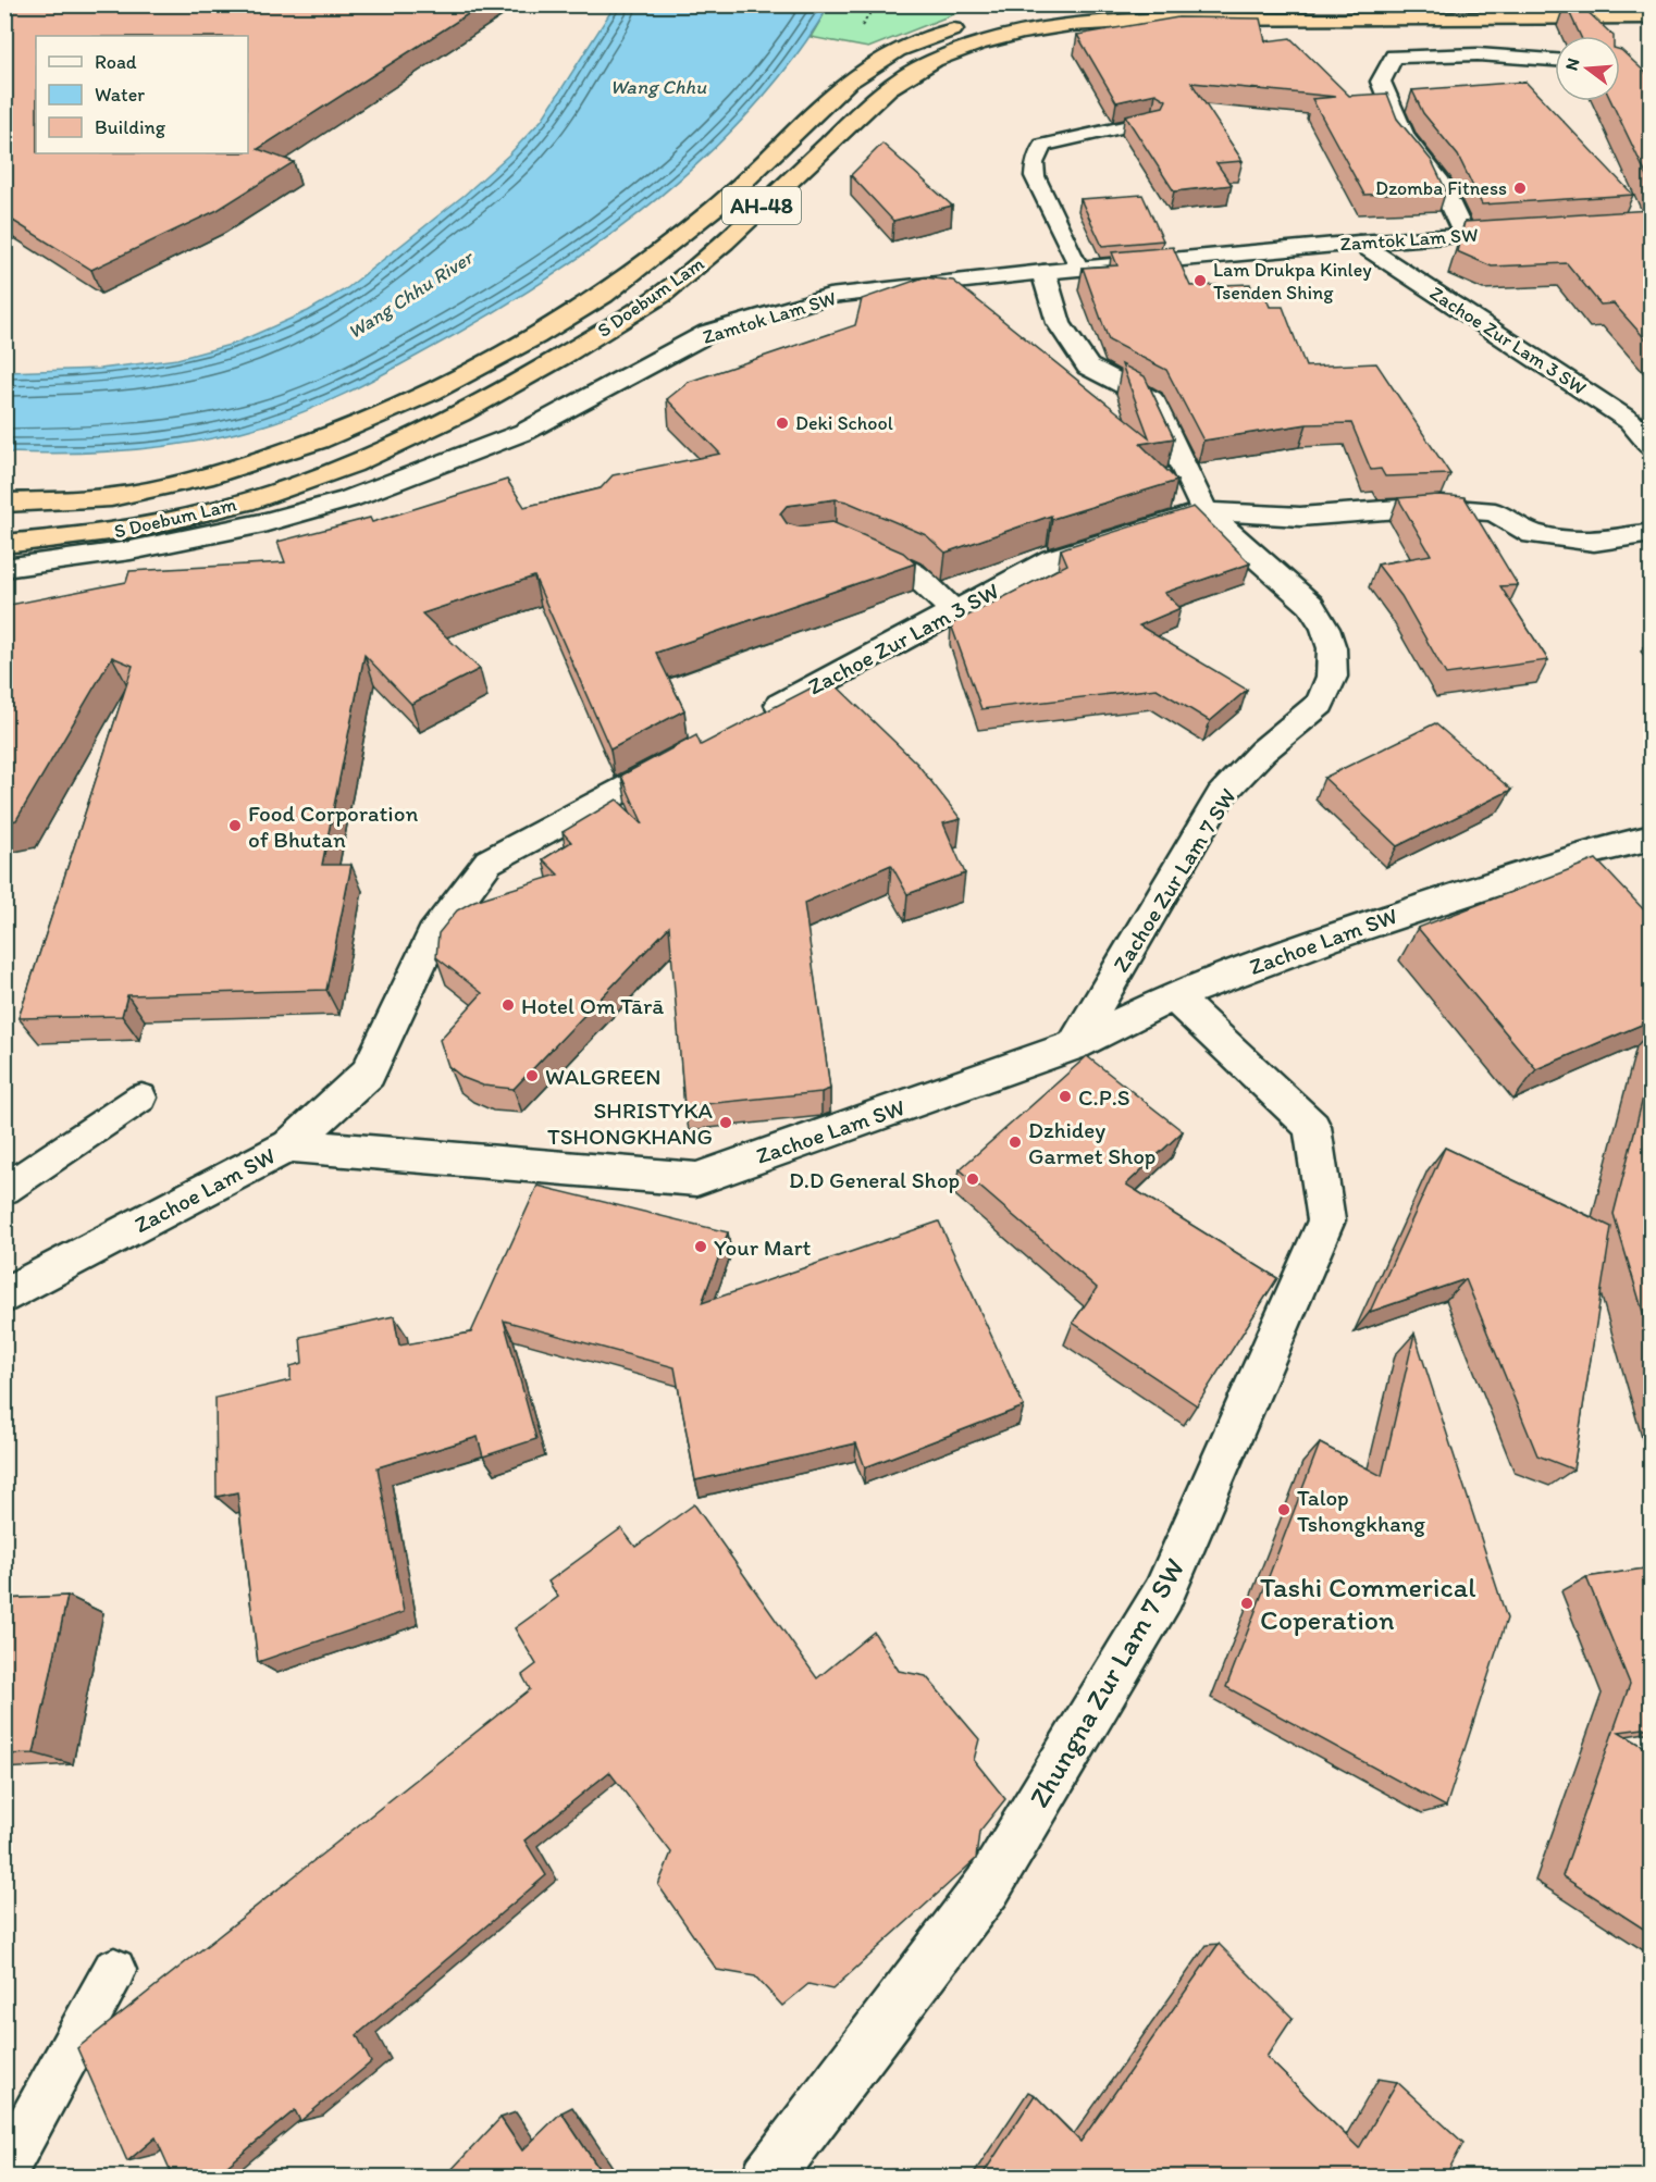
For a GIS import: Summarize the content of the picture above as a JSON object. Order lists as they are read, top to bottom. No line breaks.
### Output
{"streets":{"highway":["AH-48","S Doebum Lam"],"street":["Zamtok Lam SW","Zachoe Zur Lam 3 SW","Zachoe Zur Lam 7 SW","Zachoe Lam SW","Zhungna Zur Lam 7 SW"]},"crossings":[["Zamtok Lam SW","Zachoe Zur Lam 3 SW"],["Zamtok Lam SW","Zachoe Zur Lam 7 SW"],["Zachoe Zur Lam 3 SW","Zachoe Zur Lam 7 SW"],["Zachoe Zur Lam 7 SW","Zachoe Lam SW"],["Zachoe Lam SW","Zhungna Zur Lam 7 SW"]],"water":["Wang Chhu","Wang Chhu River"],"places":["Dzomba Fitness","Lam Drukpa Kinley Tsenden Shing","Deki School","Food Corporation of Bhutan","Hotel Om Tārā","WALGREEN","C.P.S","SHRISTYKA TSHONGKHANG","Dzhidey Garmet Shop","D.D General Shop","Your Mart","Talop Tshongkhang","Tashi Commerical Coperation"],"legend":["Road","Water","Building"],"north":"left"}
